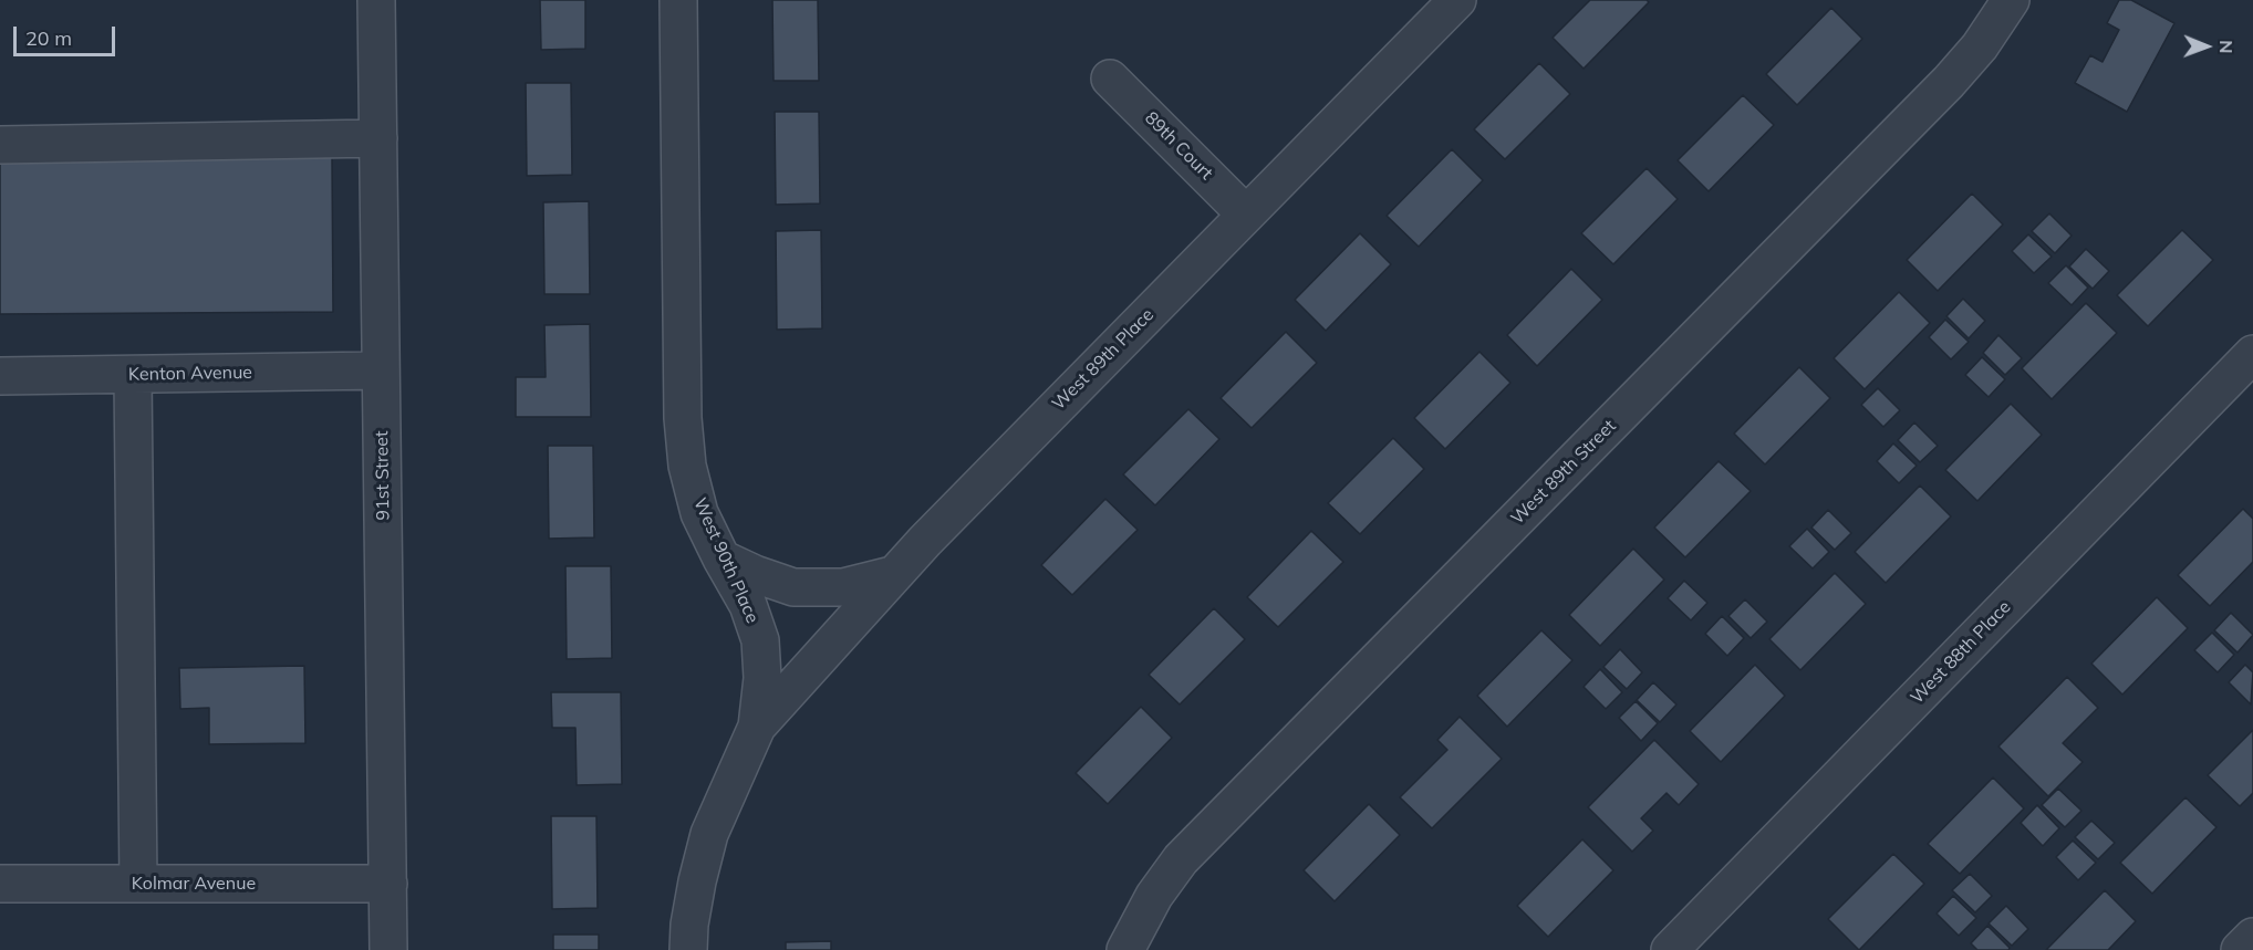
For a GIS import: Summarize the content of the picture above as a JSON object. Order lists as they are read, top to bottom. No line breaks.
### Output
{"streets":{"street":["89th Court","West 89th Place","Kenton Avenue","West 89th Street","91st Street","West 90th Place","West 88th Place","Kolmar Avenue"]},"crossings":[["89th Court","West 89th Place"],["West 89th Place","West 90th Place"],["Kenton Avenue","91st Street"],["91st Street","Kolmar Avenue"]],"scale_bar":"20 m","north":"right"}
